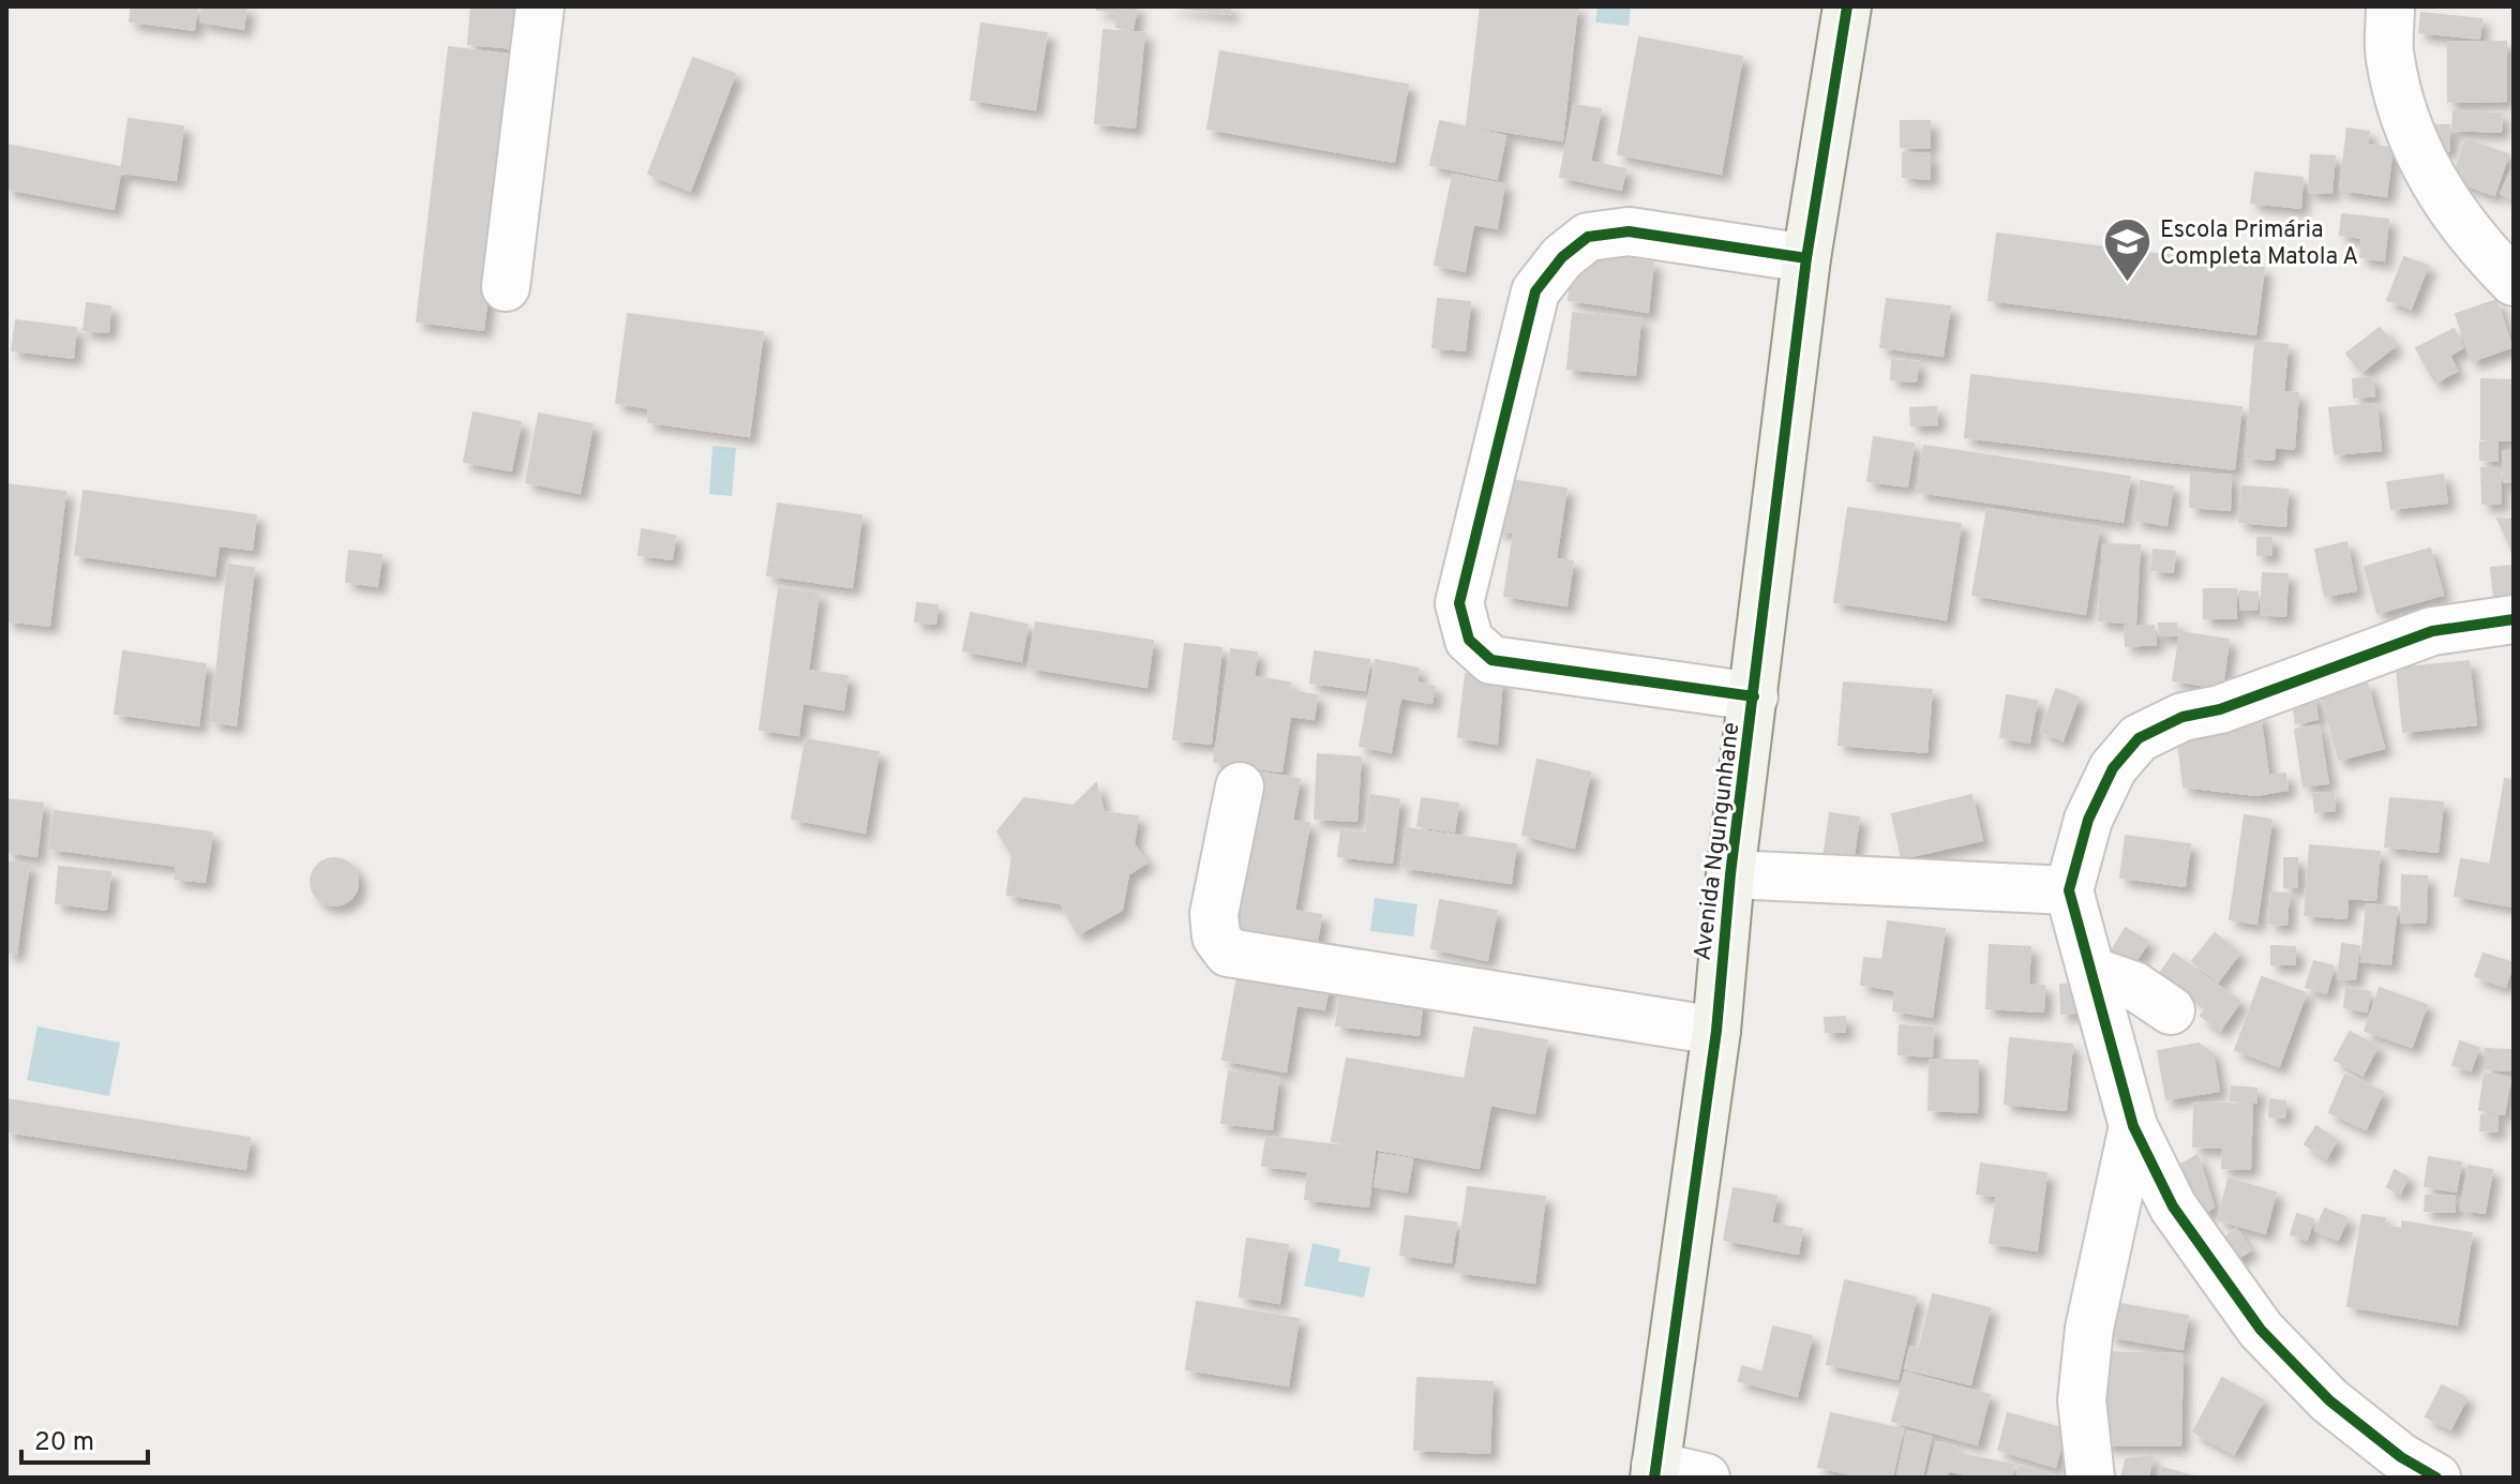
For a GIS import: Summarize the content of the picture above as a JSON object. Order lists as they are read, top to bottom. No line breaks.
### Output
{"streets":{"street":["Avenida Ngungunhane"]},"places":{"school or university":["Escola Primária Completa Matola A"]},"scale_bar":"20 m"}
